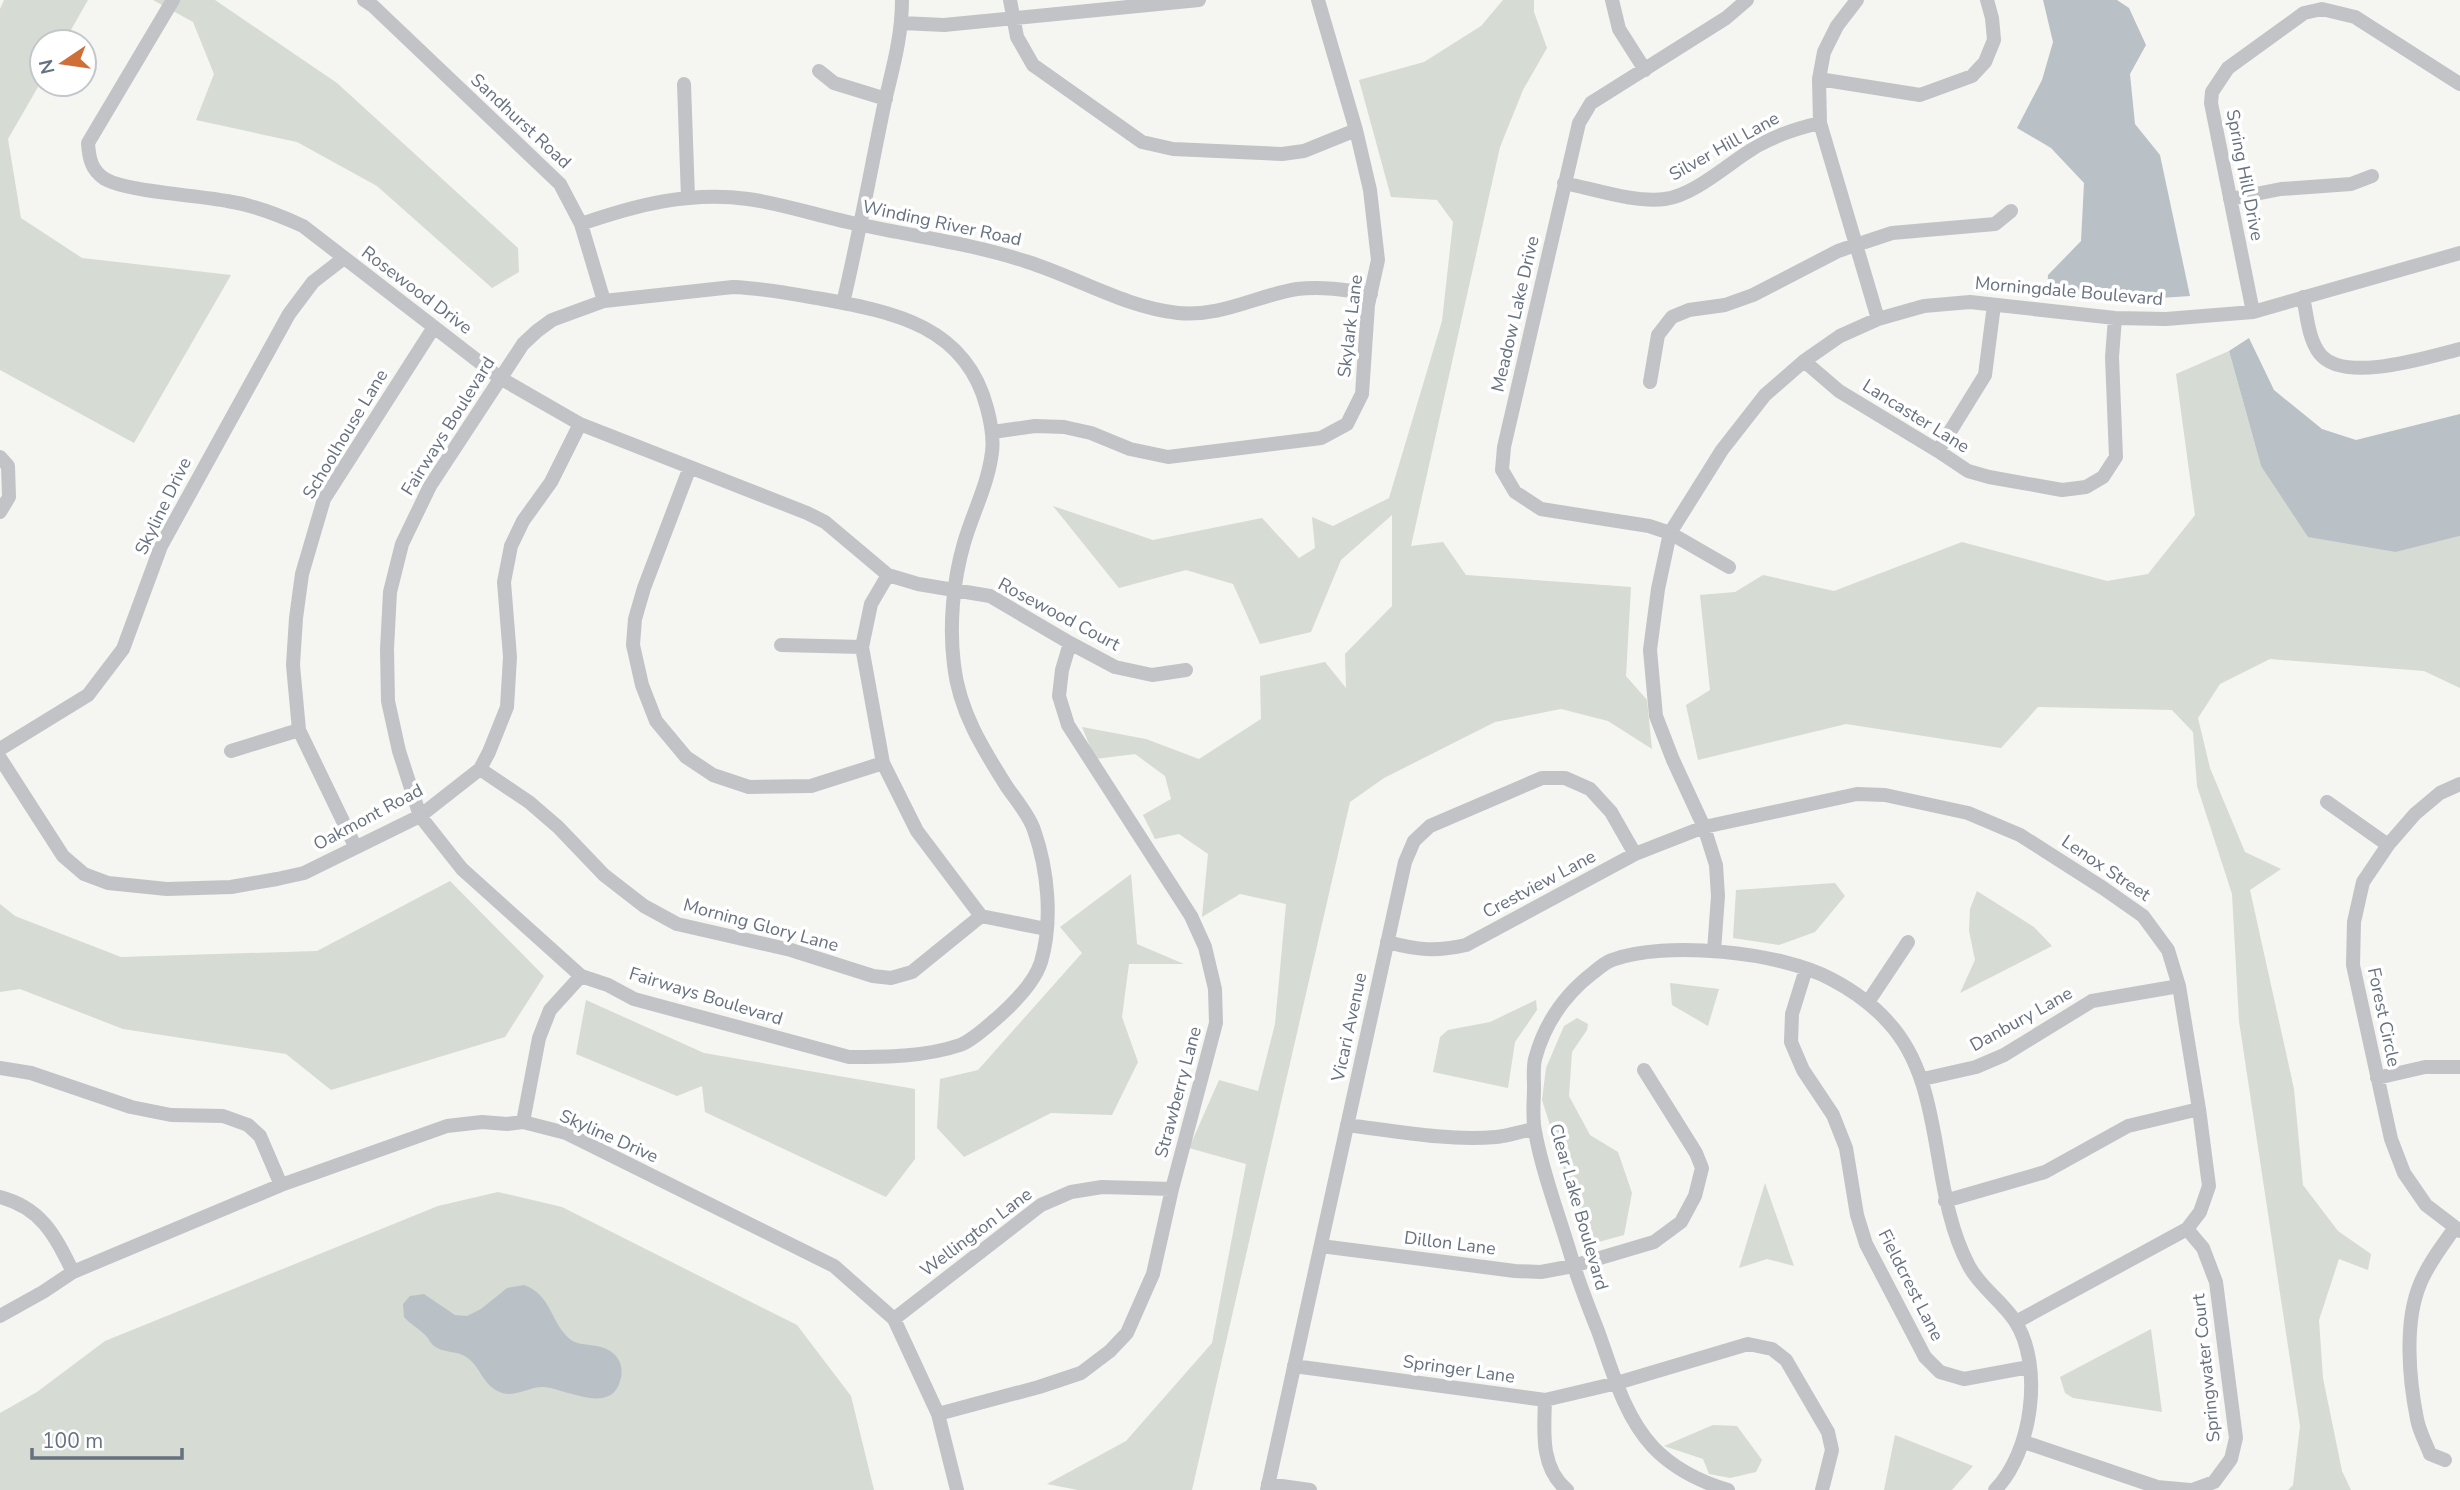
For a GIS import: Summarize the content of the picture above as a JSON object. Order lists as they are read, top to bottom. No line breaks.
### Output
{"streets":{"street":["Sandhurst Road","Silver Hill Lane","Spring Hill Drive","Winding River Road","Rosewood Drive","Morningdale Boulevard","Meadow Lake Drive","Skylark Lane","Lancaster Lane","Fairways Boulevard","Schoolhouse Lane","Skyline Drive","Rosewood Court","Oakmont Road","Lenox Street","Crestview Lane","Morning Glory Lane","Forest Circle","Danbury Lane","Vicari Avenue","Strawberry Lane","Clear Lake Boulevard","Wellington Lane","Dillon Lane","Fieldcrest Lane","Springwater Court","Springer Lane"]},"crossings":[["Sandhurst Road","Winding River Road"],["Sandhurst Road","Fairways Boulevard"],["Silver Hill Lane","Meadow Lake Drive"],["Spring Hill Drive","Morningdale Boulevard"],["Winding River Road","Skylark Lane"],["Rosewood Drive","Fairways Boulevard"],["Rosewood Drive","Schoolhouse Lane"],["Rosewood Drive","Skyline Drive"],["Rosewood Drive","Rosewood Court"],["Rosewood Drive","Oakmont Road"],["Morningdale Boulevard","Meadow Lake Drive"],["Morningdale Boulevard","Lancaster Lane"],["Morningdale Boulevard","Lenox Street"],["Morningdale Boulevard","Crestview Lane"],["Morningdale Boulevard","Clear Lake Boulevard"],["Skylark Lane","Fairways Boulevard"],["Fairways Boulevard","Rosewood Court"],["Fairways Boulevard","Oakmont Road"],["Schoolhouse Lane","Oakmont Road"],["Skyline Drive","Strawberry Lane"],["Skyline Drive","Wellington Lane"],["Rosewood Court","Strawberry Lane"],["Oakmont Road","Morning Glory Lane"],["Lenox Street","Crestview Lane"],["Lenox Street","Danbury Lane"],["Lenox Street","Springwater Court"],["Crestview Lane","Vicari Avenue"],["Danbury Lane","Clear Lake Boulevard"],["Vicari Avenue","Dillon Lane"],["Vicari Avenue","Springer Lane"],["Strawberry Lane","Wellington Lane"],["Clear Lake Boulevard","Dillon Lane"],["Clear Lake Boulevard","Fieldcrest Lane"],["Clear Lake Boulevard","Springwater Court"],["Clear Lake Boulevard","Springer Lane"]],"scale_bar":"100 m","north":"left"}
